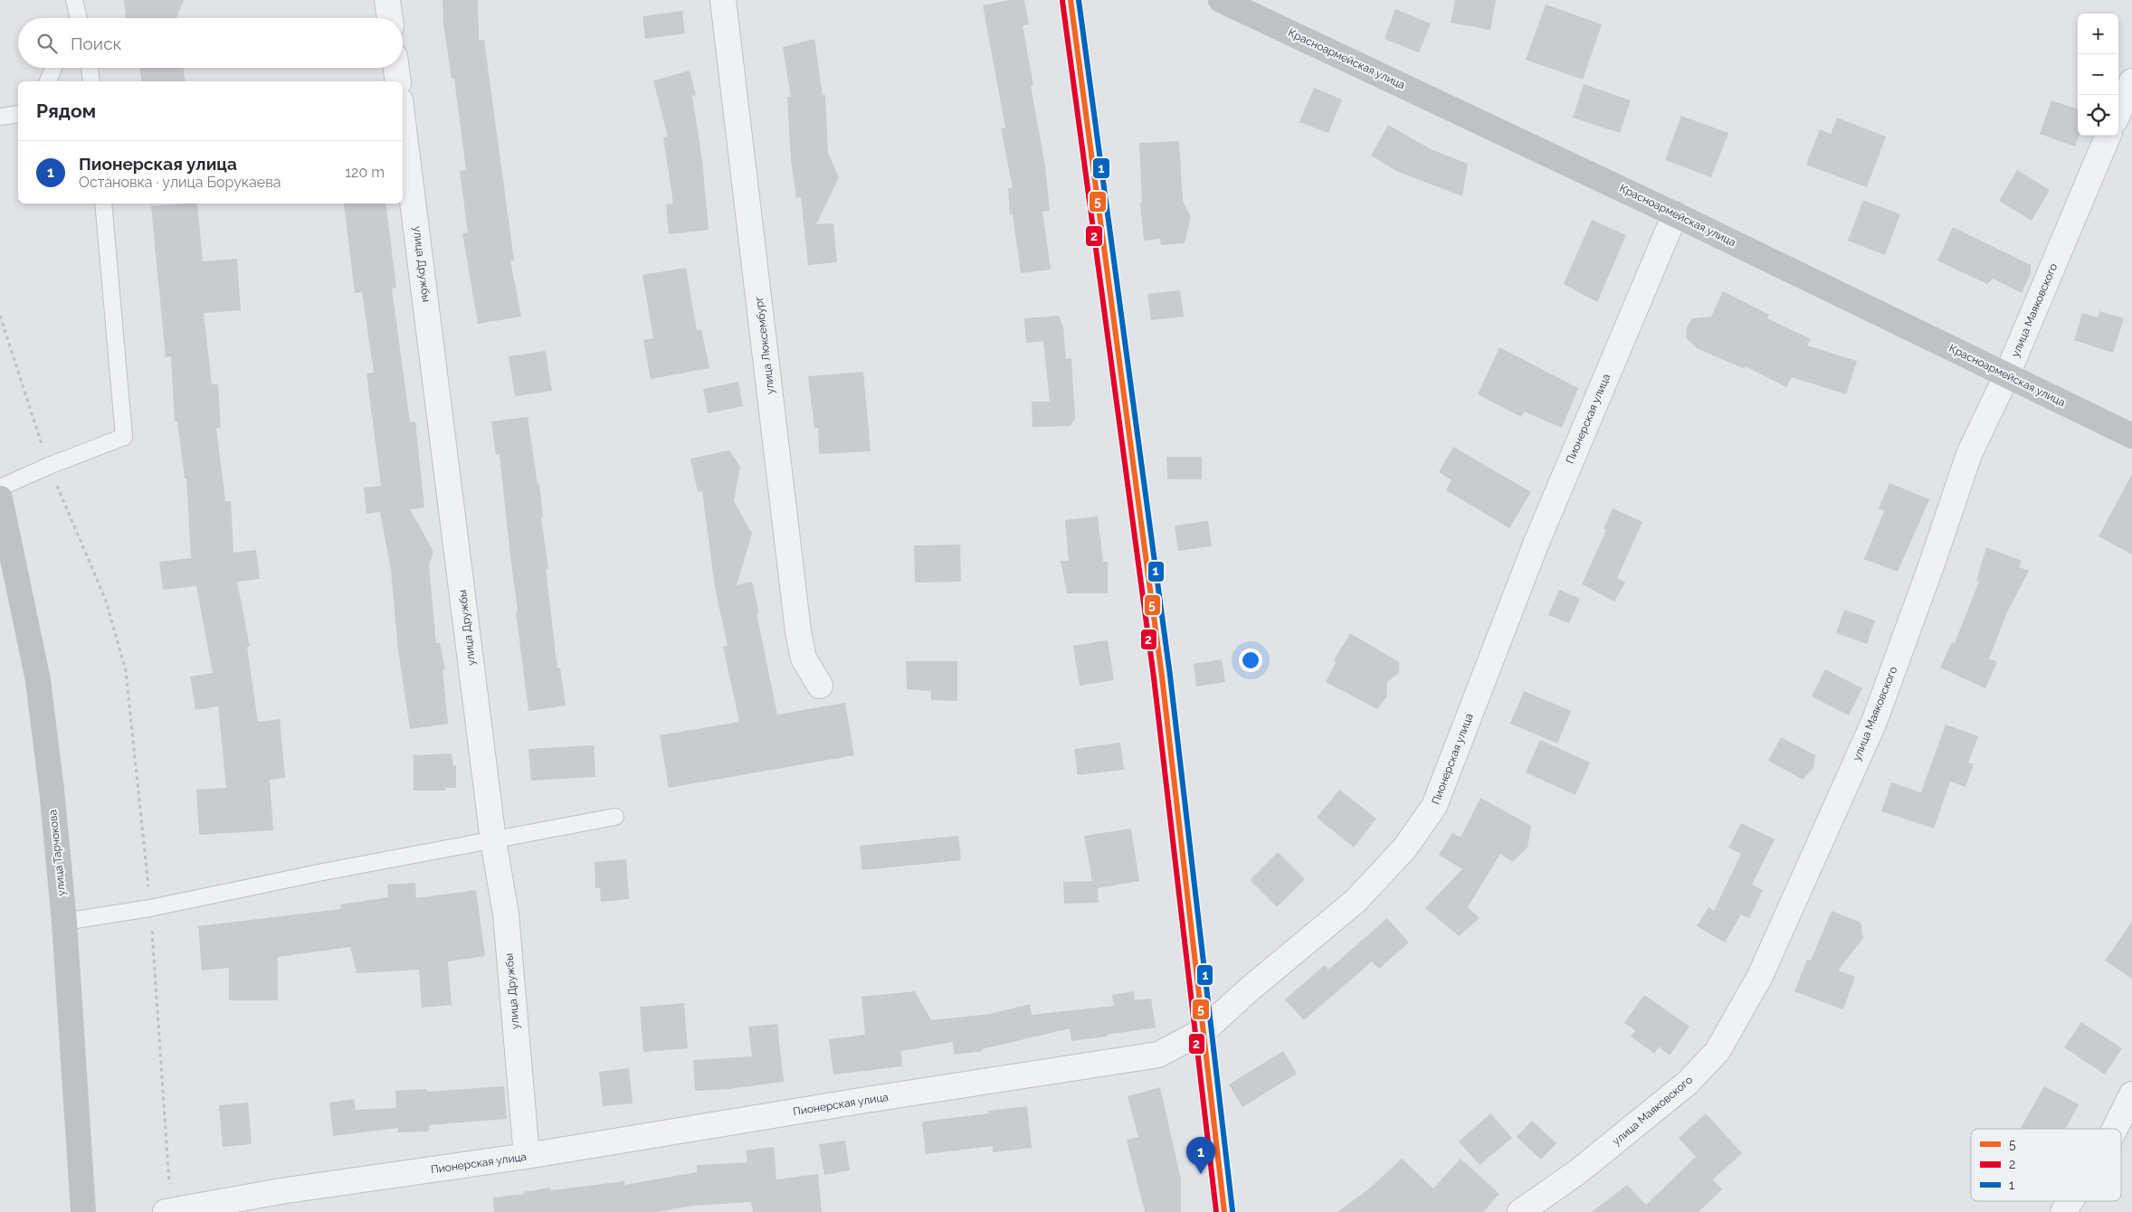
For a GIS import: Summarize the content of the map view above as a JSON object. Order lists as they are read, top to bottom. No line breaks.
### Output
{"streets":{"street":["Красноармейская улица","улица Дружбы","улица Маяковского","улица Люксембург","Пионерская улица","улица Тарчокова"]},"crossings":[["Красноармейская улица","улица Маяковского"],["Красноармейская улица","Пионерская улица"],["улица Дружбы","Пионерская улица"]],"lines":["transit line 5","transit line 1","transit line 2"],"legend":["5","2","1"],"page":{"map_buttons":["+","−"],"search":"Поиск","heading":"Рядом","list":[{"mark":"1","name":"Пионерская улица","note":"Остановка · улица Борукаева","value":"120 m"}],"pins":"1"}}
